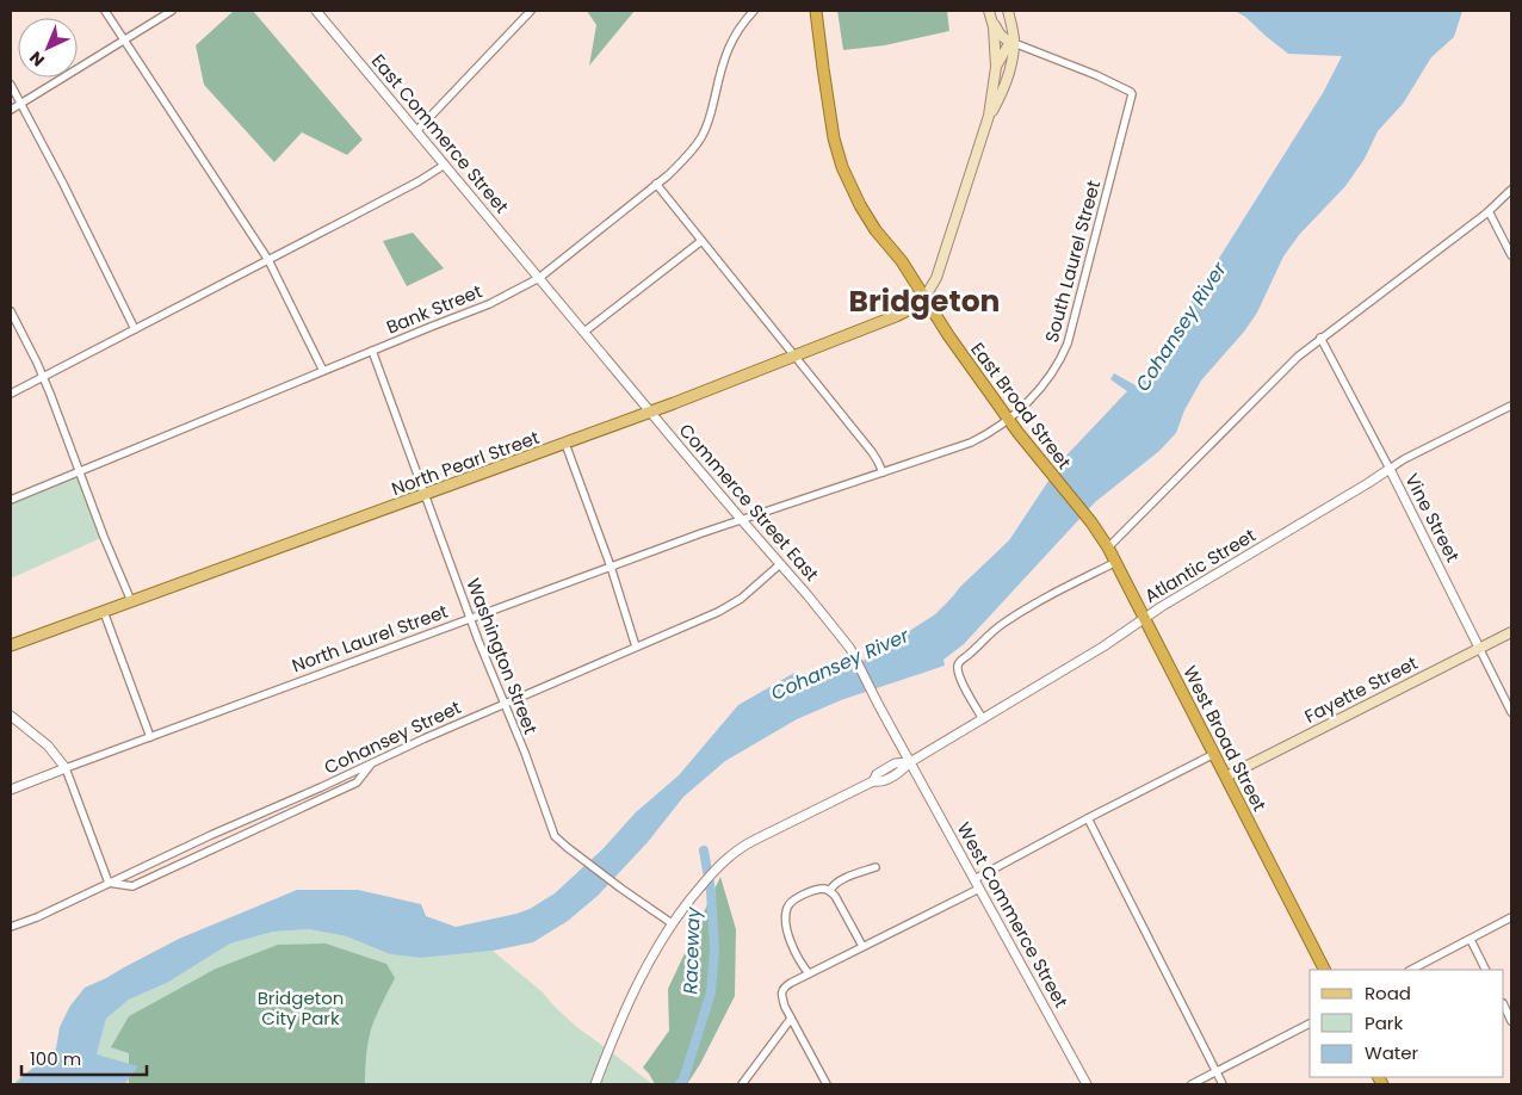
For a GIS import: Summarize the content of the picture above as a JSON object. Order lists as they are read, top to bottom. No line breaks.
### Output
{"streets":{"highway":["East Broad Street","West Broad Street"],"main road":["North Pearl Street","Fayette Street"],"street":["East Commerce Street","South Laurel Street","Bank Street","Commerce Street East","Vine Street","Atlantic Street","North Laurel Street","Washington Street","Cohansey Street","West Commerce Street"]},"crossings":[["East Commerce Street","Bank Street"],["East Commerce Street","Commerce Street East"],["South Laurel Street","East Broad Street"],["South Laurel Street","Commerce Street East"],["South Laurel Street","North Laurel Street"],["Bank Street","Commerce Street East"],["Bank Street","Washington Street"],["East Broad Street","North Pearl Street"],["East Broad Street","West Broad Street"],["North Pearl Street","Commerce Street East"],["North Pearl Street","Washington Street"],["Commerce Street East","Atlantic Street"],["Commerce Street East","North Laurel Street"],["Commerce Street East","Cohansey Street"],["Commerce Street East","West Commerce Street"],["Vine Street","Atlantic Street"],["Vine Street","Fayette Street"],["Atlantic Street","Washington Street"],["Atlantic Street","West Broad Street"],["Atlantic Street","West Commerce Street"],["North Laurel Street","Washington Street"],["Washington Street","Cohansey Street"],["Fayette Street","West Broad Street"]],"districts":["Bridgeton"],"water":["Cohansey River","Raceway"],"parks":["Bridgeton City Park"],"legend":["Road","Park","Water"],"scale_bar":"100 m","north":"bottom left"}
